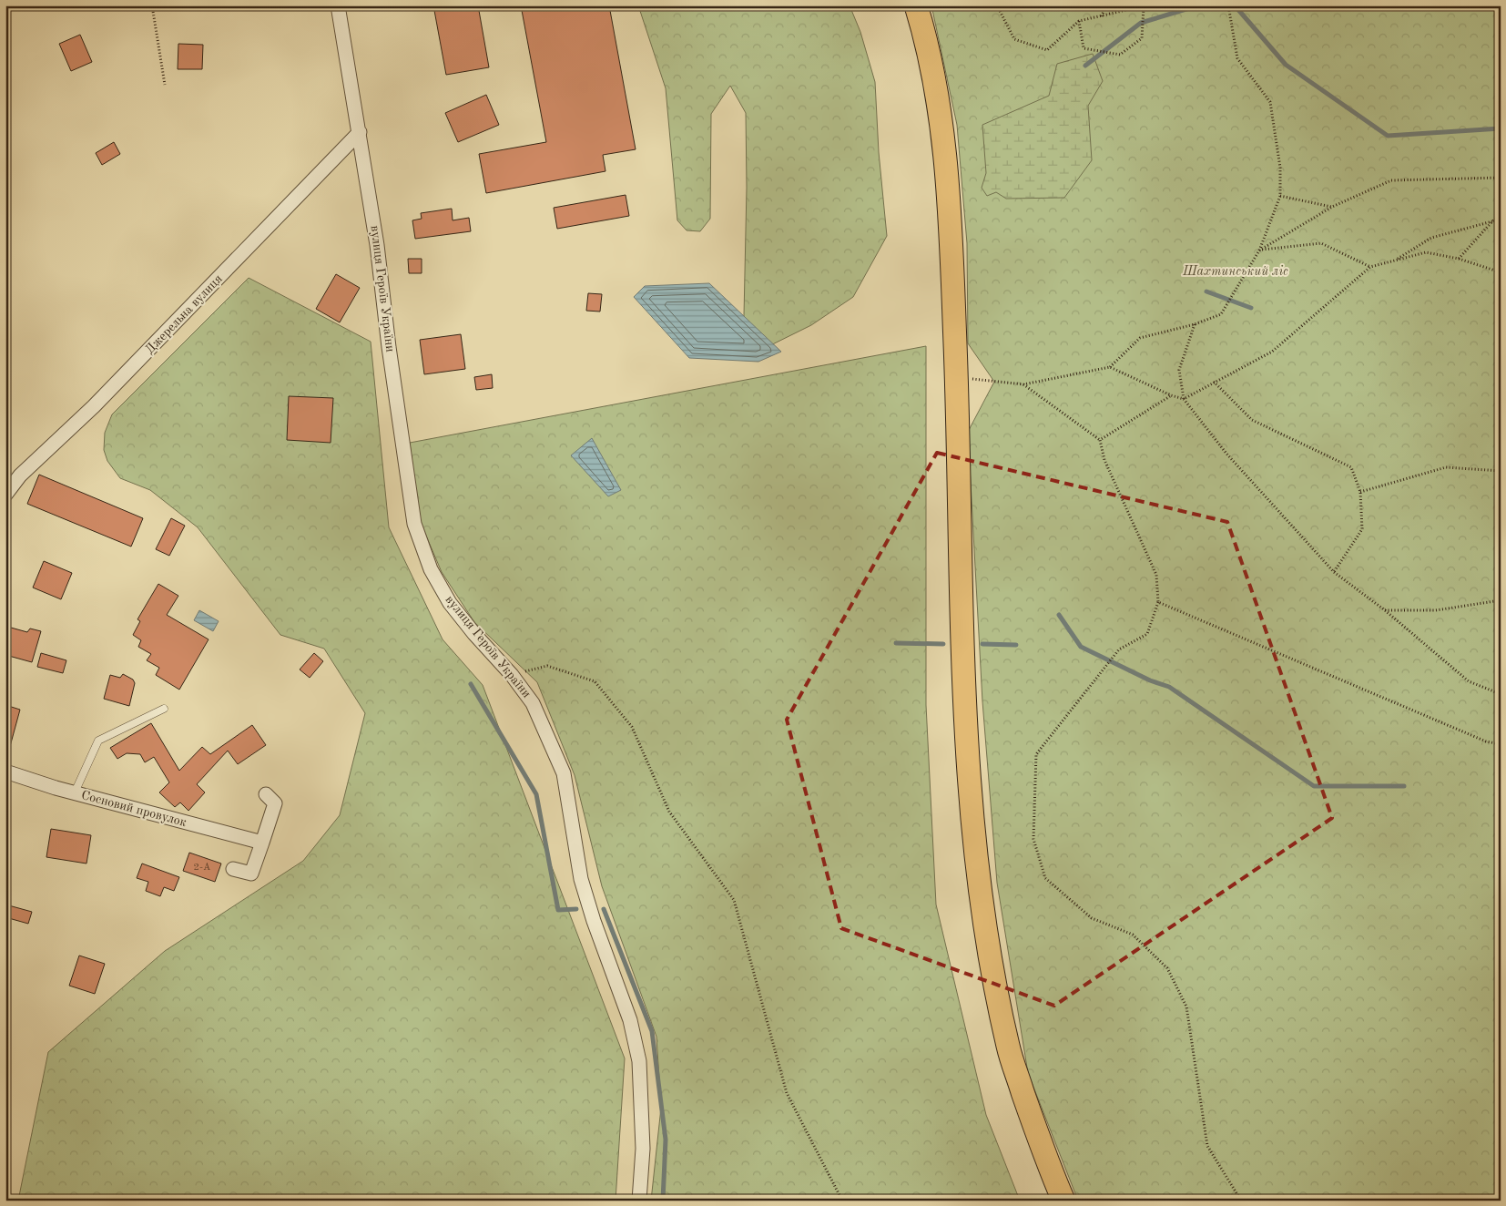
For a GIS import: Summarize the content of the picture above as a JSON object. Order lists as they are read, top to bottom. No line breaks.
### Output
{"streets":{"street":["вулиця Героїв України","Джерельна вулиця","Сосновий провулок"]},"crossings":[["вулиця Героїв України","Джерельна вулиця"]],"parks":["Шахтинський ліс"],"house_numbers":["2-А"]}
